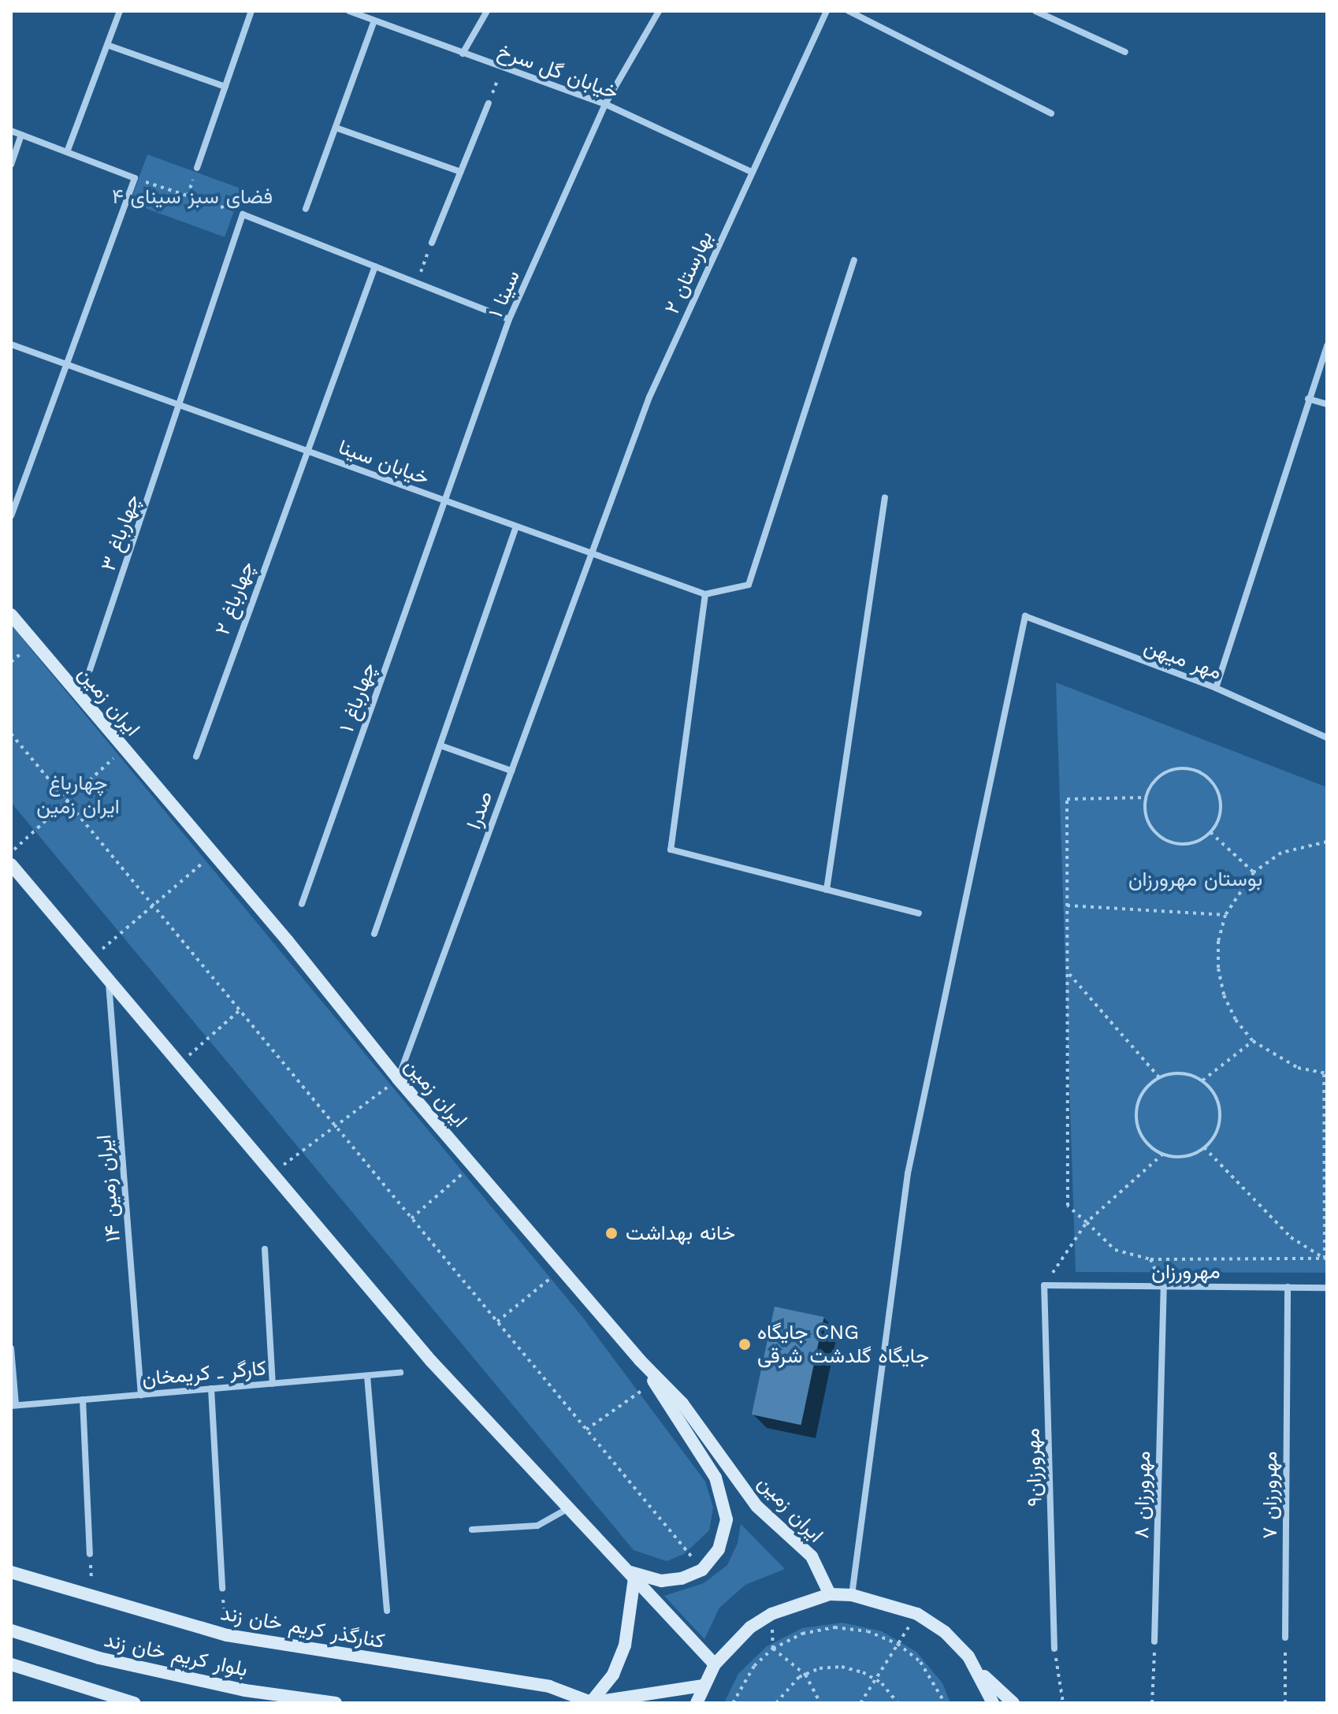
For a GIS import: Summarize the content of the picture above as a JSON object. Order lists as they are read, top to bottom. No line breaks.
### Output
{"streets":{"main road":["ایران زمین","کنارگذر کریم خان زند","بلوار کریم خان زند"],"street":["خیابان گل سرخ","بهارستان ۲","سینا ۱","خیابان سینا","چهارباغ ۳","چهارباغ ۲","مهر میهن","چهارباغ ۱","صدرا","ایران زمین ۱۴","مهرورزان","کارگر ـ کریمخان","مهرورزان۹","مهرورزان ۸","مهرورزان ۷"]},"crossings":[["خیابان گل سرخ","بهارستان ۲"],["خیابان گل سرخ","سینا ۱"],["بهارستان ۲","خیابان سینا"],["بهارستان ۲","صدرا"],["سینا ۱","خیابان سینا"],["سینا ۱","چهارباغ ۱"],["خیابان سینا","چهارباغ ۳"],["خیابان سینا","چهارباغ ۲"],["خیابان سینا","چهارباغ ۱"],["خیابان سینا","صدرا"],["ایران زمین","صدرا"],["ایران زمین ۱۴","کارگر ـ کریمخان"],["مهرورزان","مهرورزان۹"],["مهرورزان","مهرورزان ۸"],["مهرورزان","مهرورزان ۷"]],"parks":["فضای سبز سینای ۴","چهارباغ ایران زمین","بوستان مهرورزان"],"places":["خانه بهداشت","جایگاه CNG جایگاه گلدشت شرقی"]}
